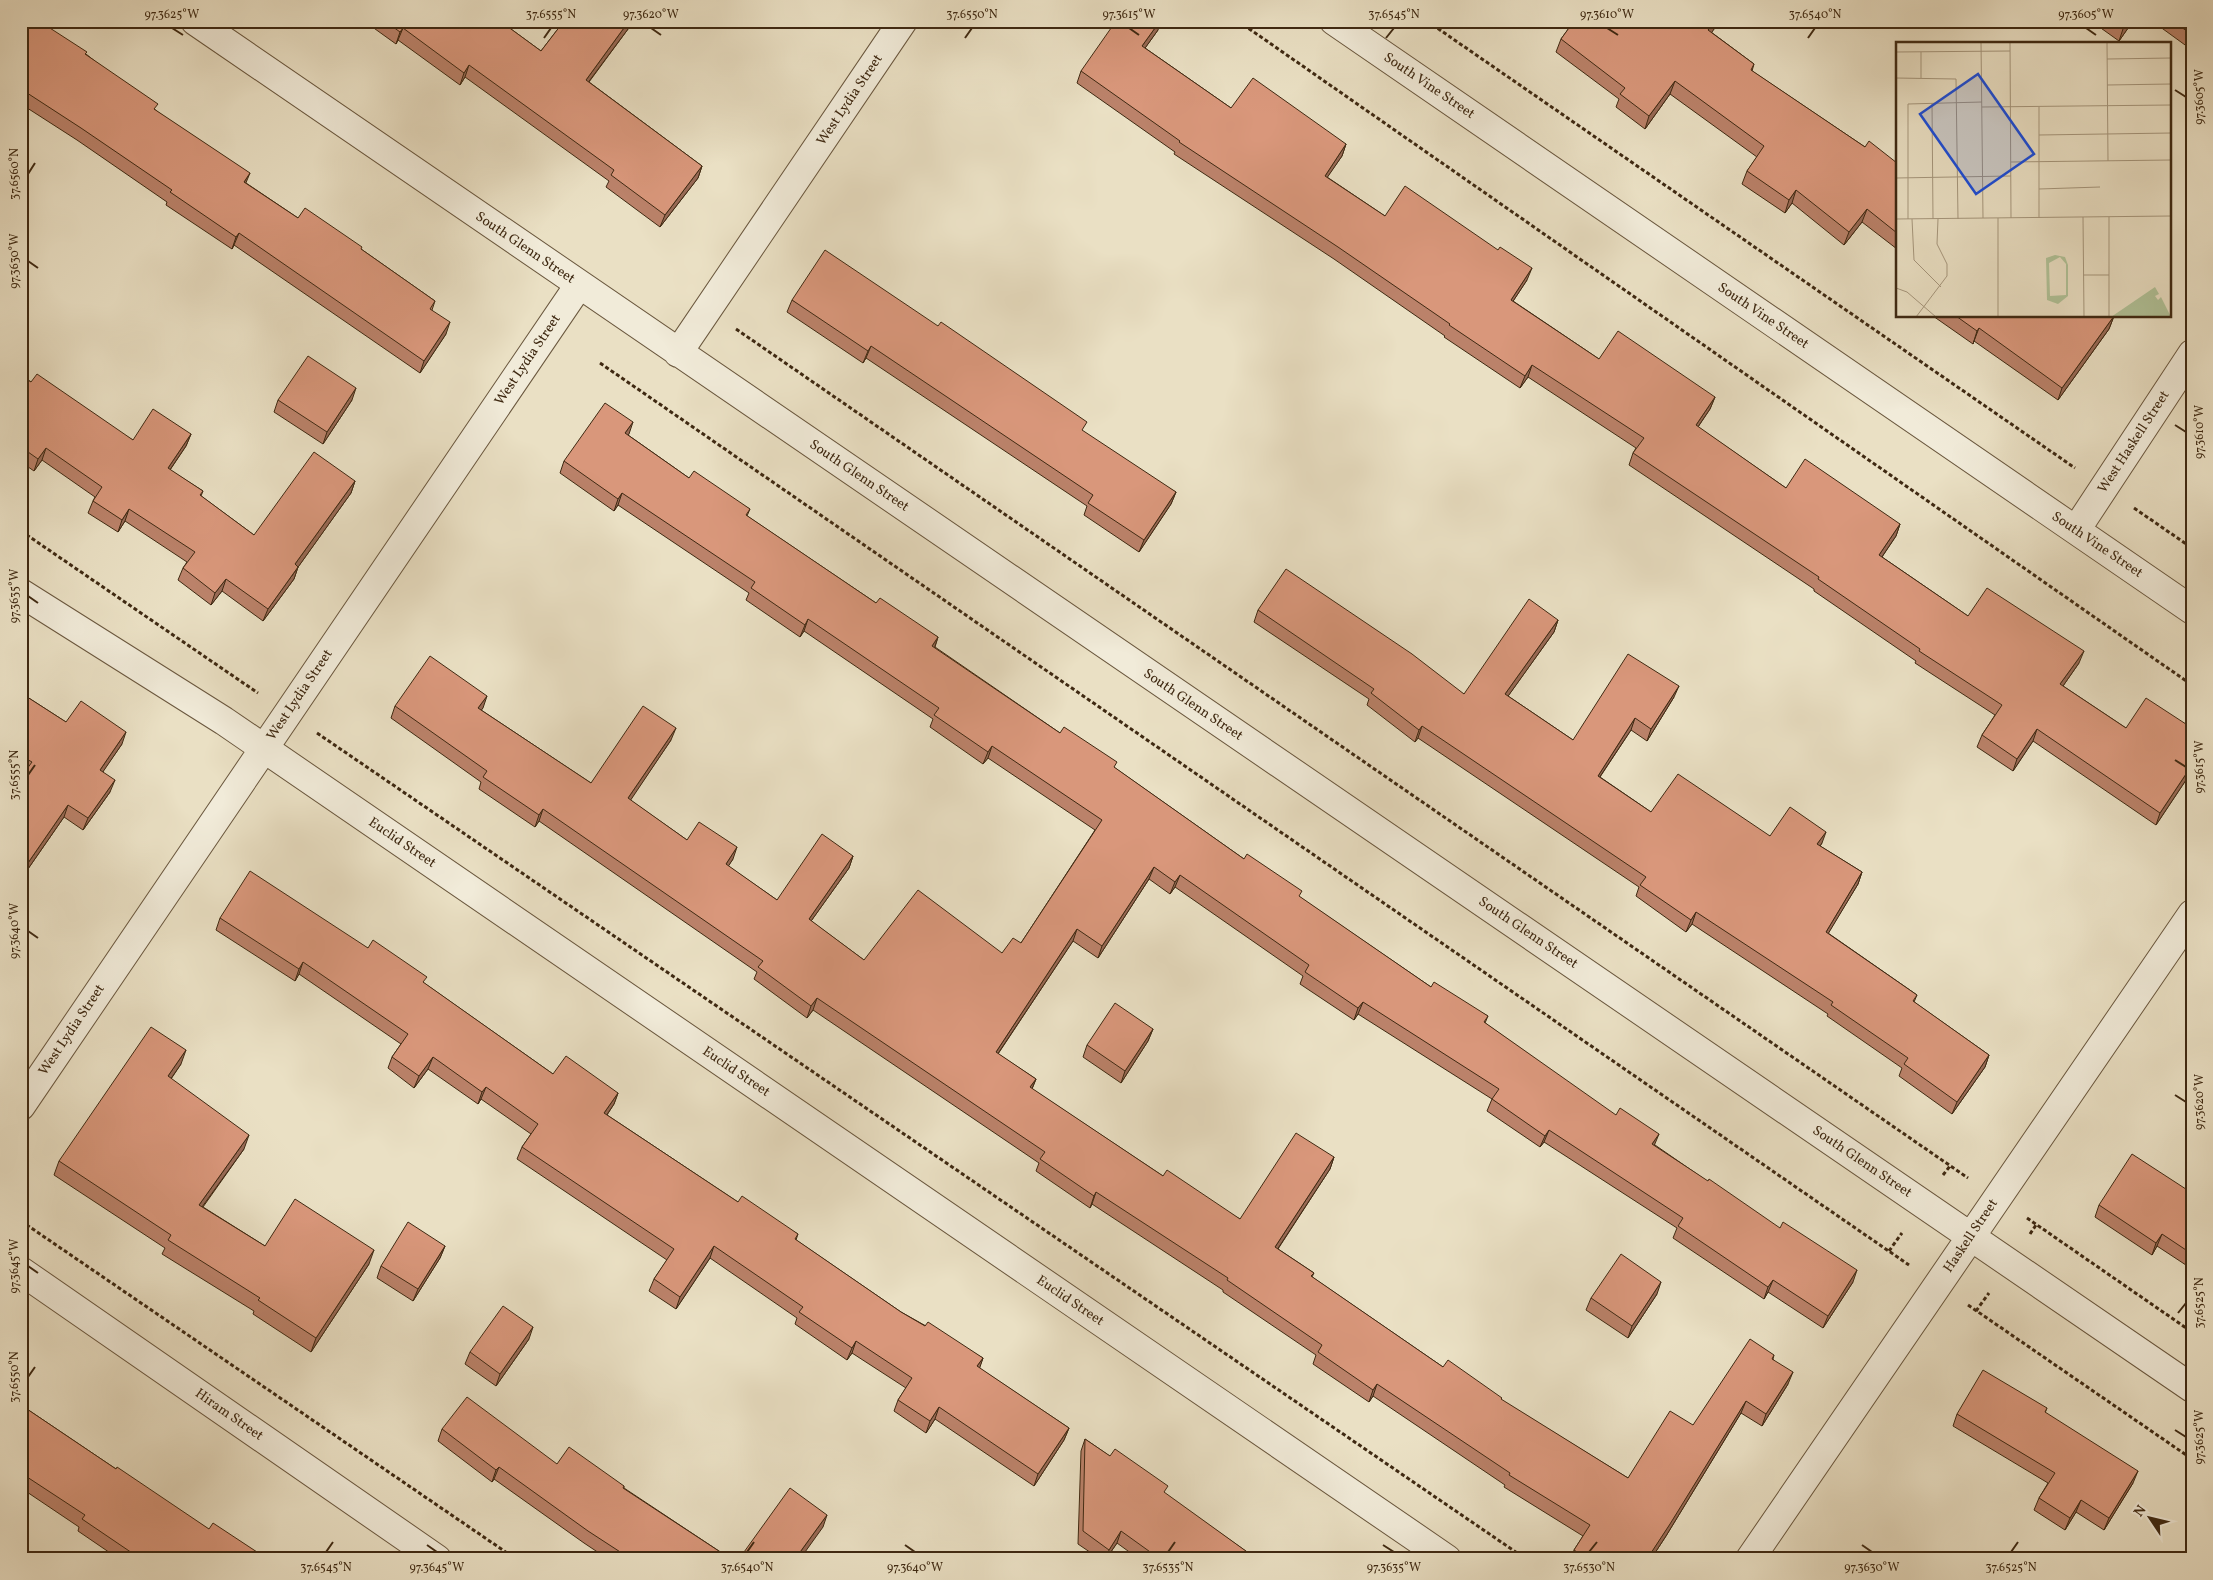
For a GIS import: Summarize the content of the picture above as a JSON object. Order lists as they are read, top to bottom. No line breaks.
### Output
{"streets":{"street":["South Vine Street","West Lydia Street","South Glenn Street","West Haskell Street","Euclid Street","Haskell Street","Hiram Street"]},"crossings":[["South Vine Street","West Haskell Street"],["West Lydia Street","South Glenn Street"],["West Lydia Street","Euclid Street"],["South Glenn Street","Haskell Street"]],"north":"top left","coordinates":["97.3625°W","37.6555°N","97.3620°W","37.6550°N","97.3615°W","37.6545°N","97.3610°W","37.6540°N","97.3605°W","37.6560°N","97.3630°W","97.3635°W","97.3640°W","97.3645°W","37.6525°N","37.6535°N","37.6530°N"]}
